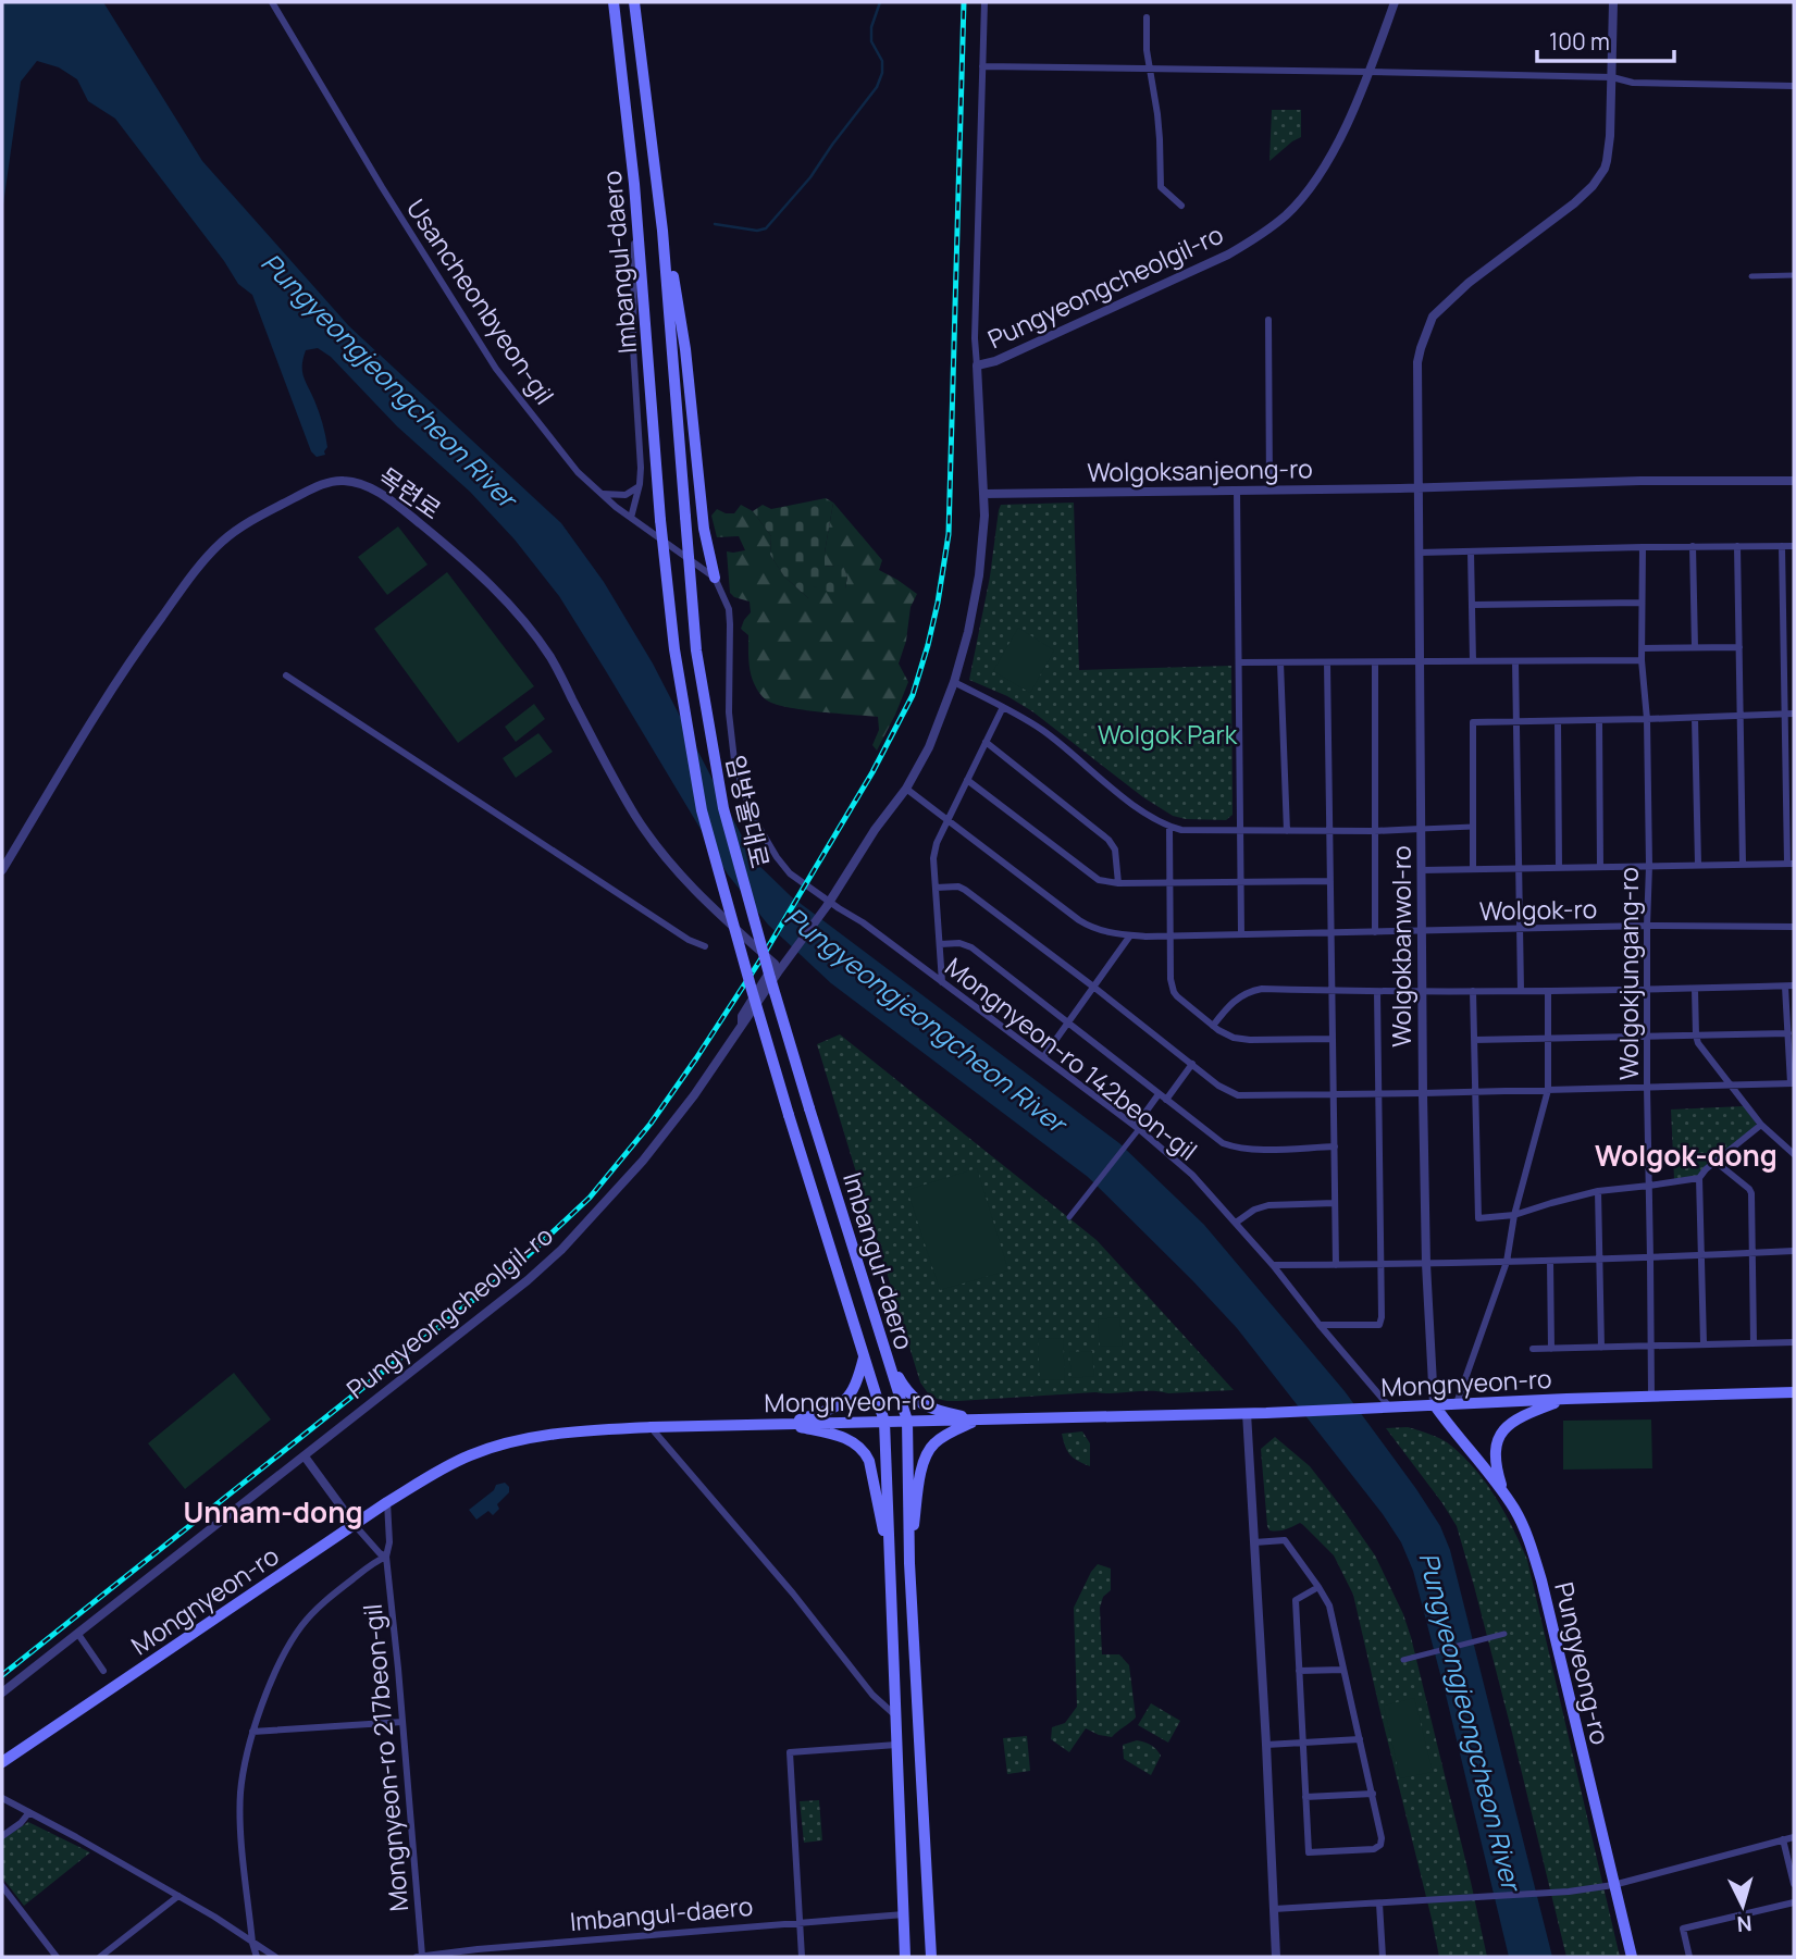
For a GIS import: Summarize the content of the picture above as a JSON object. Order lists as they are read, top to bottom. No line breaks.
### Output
{"streets":{"main road":["Imbangul-daero","임방울대로","Mongnyeon-ro","Pungyeong-ro"],"street":["Pungyeongcheolgil-ro","Usancheonbyeon-gil","Wolgoksanjeong-ro","목련로","Wolgok-ro","Wolgokbanwol-ro","Wolgokjungang-ro","Mongnyeon-ro 142beon-gil","Mongnyeon-ro 217beon-gil"]},"crossings":[["Imbangul-daero","임방울대로"],["Imbangul-daero","Mongnyeon-ro"],["Imbangul-daero","Mongnyeon-ro 217beon-gil"],["Pungyeongcheolgil-ro","Wolgoksanjeong-ro"],["Pungyeongcheolgil-ro","목련로"],["Pungyeongcheolgil-ro","Wolgok-ro"],["Pungyeongcheolgil-ro","Mongnyeon-ro 142beon-gil"],["Wolgoksanjeong-ro","Wolgokbanwol-ro"],["Wolgok-ro","Wolgokbanwol-ro"],["Wolgok-ro","Wolgokjungang-ro"],["Wolgokbanwol-ro","Mongnyeon-ro"],["Wolgokbanwol-ro","Pungyeong-ro"],["Wolgokjungang-ro","Mongnyeon-ro"],["Mongnyeon-ro 142beon-gil","Mongnyeon-ro"],["Mongnyeon-ro","Pungyeong-ro"],["Mongnyeon-ro","Mongnyeon-ro 217beon-gil"]],"districts":["Wolgok-dong","Unnam-dong"],"water":["Pungyeongjeongcheon River"],"parks":["Wolgok Park"],"scale_bar":"100 m","north":"bottom"}
